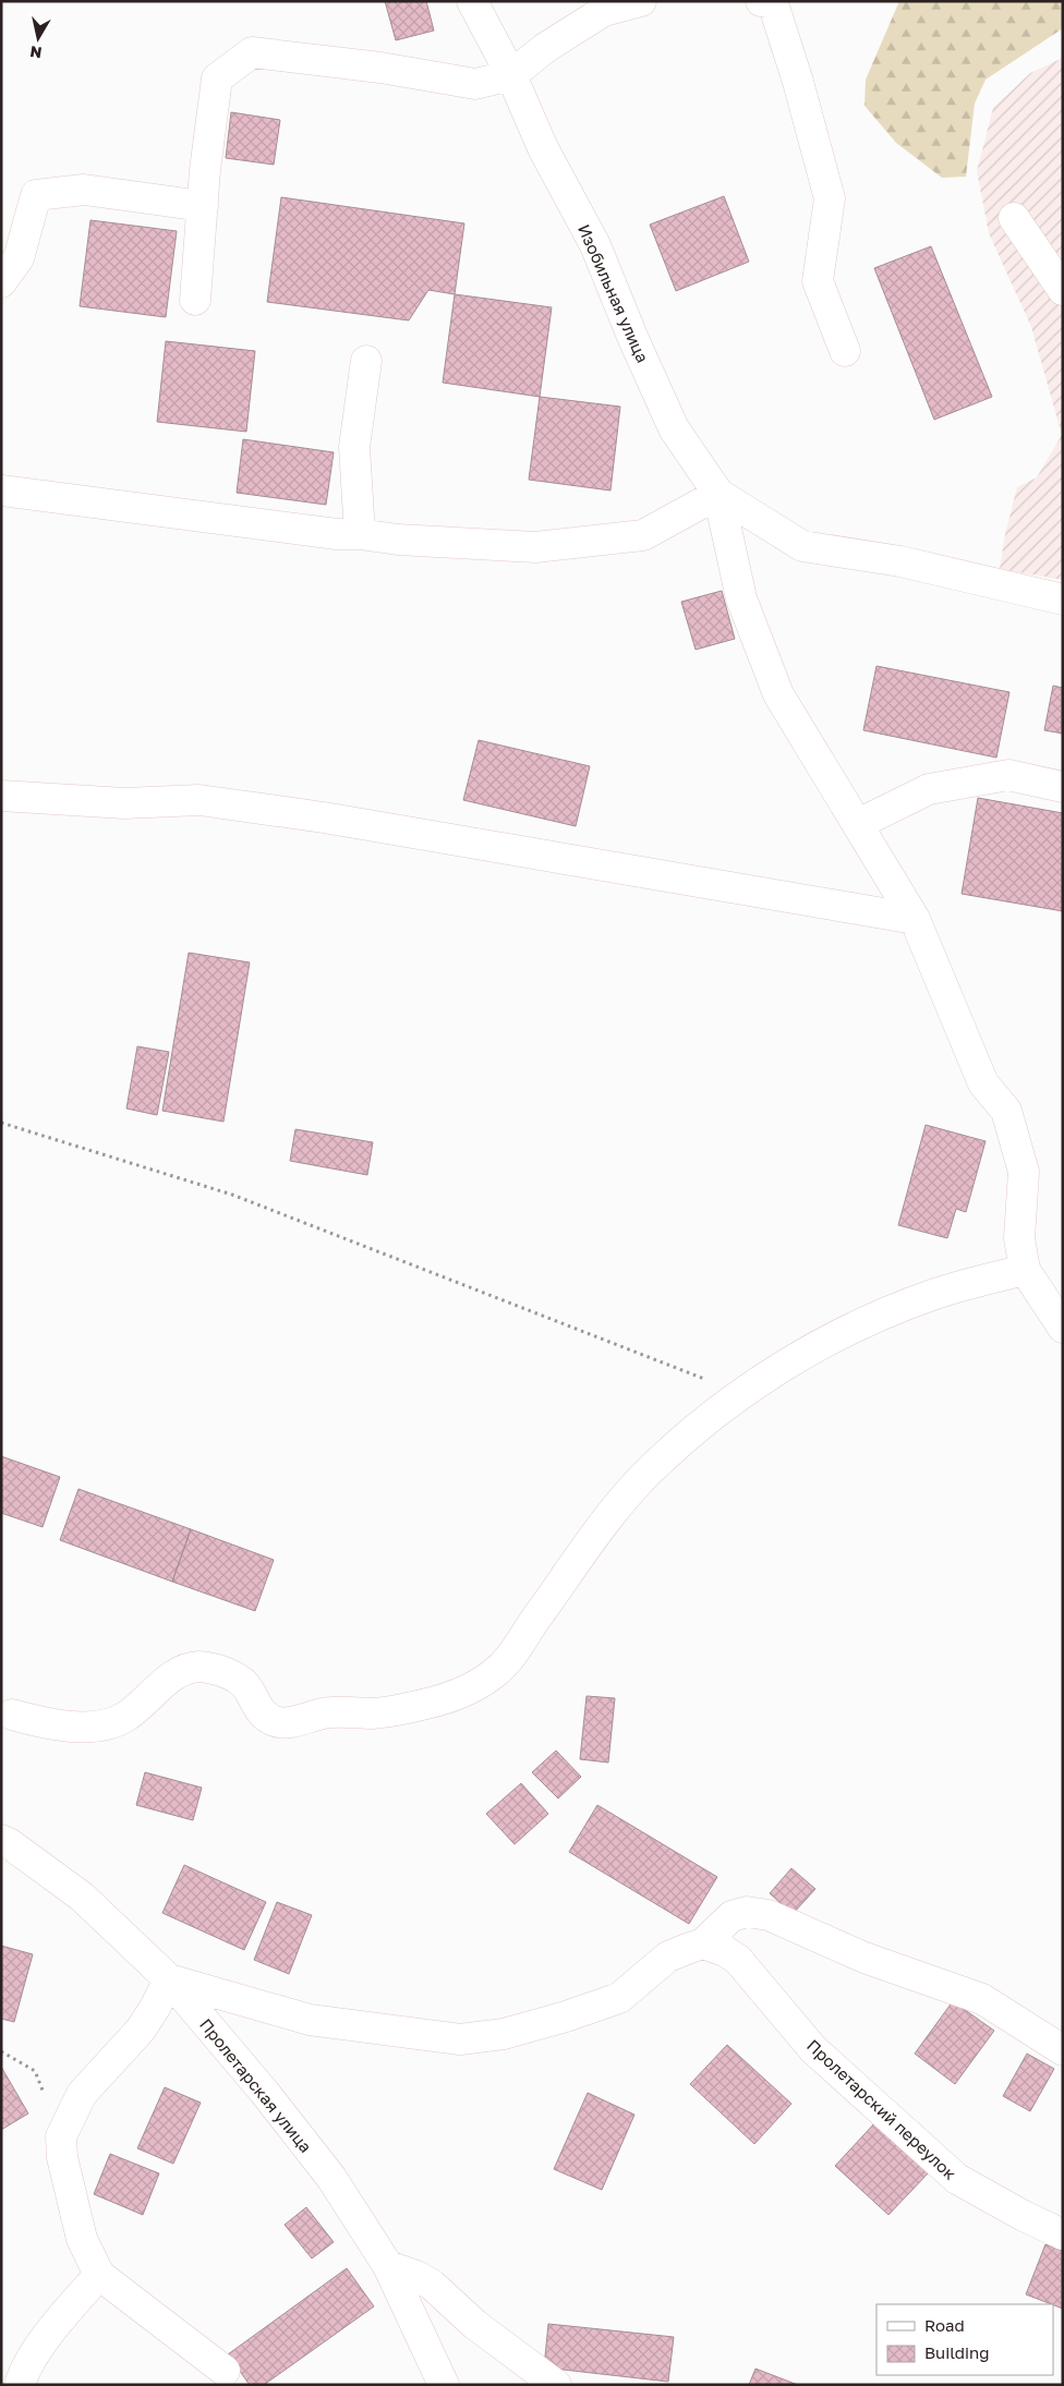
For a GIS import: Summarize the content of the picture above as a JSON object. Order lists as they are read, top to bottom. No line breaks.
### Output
{"streets":{"street":["Изобильная улица","Пролетарская улица","Пролетарский переулок"]},"legend":["Road","Building"],"north":"bottom"}
